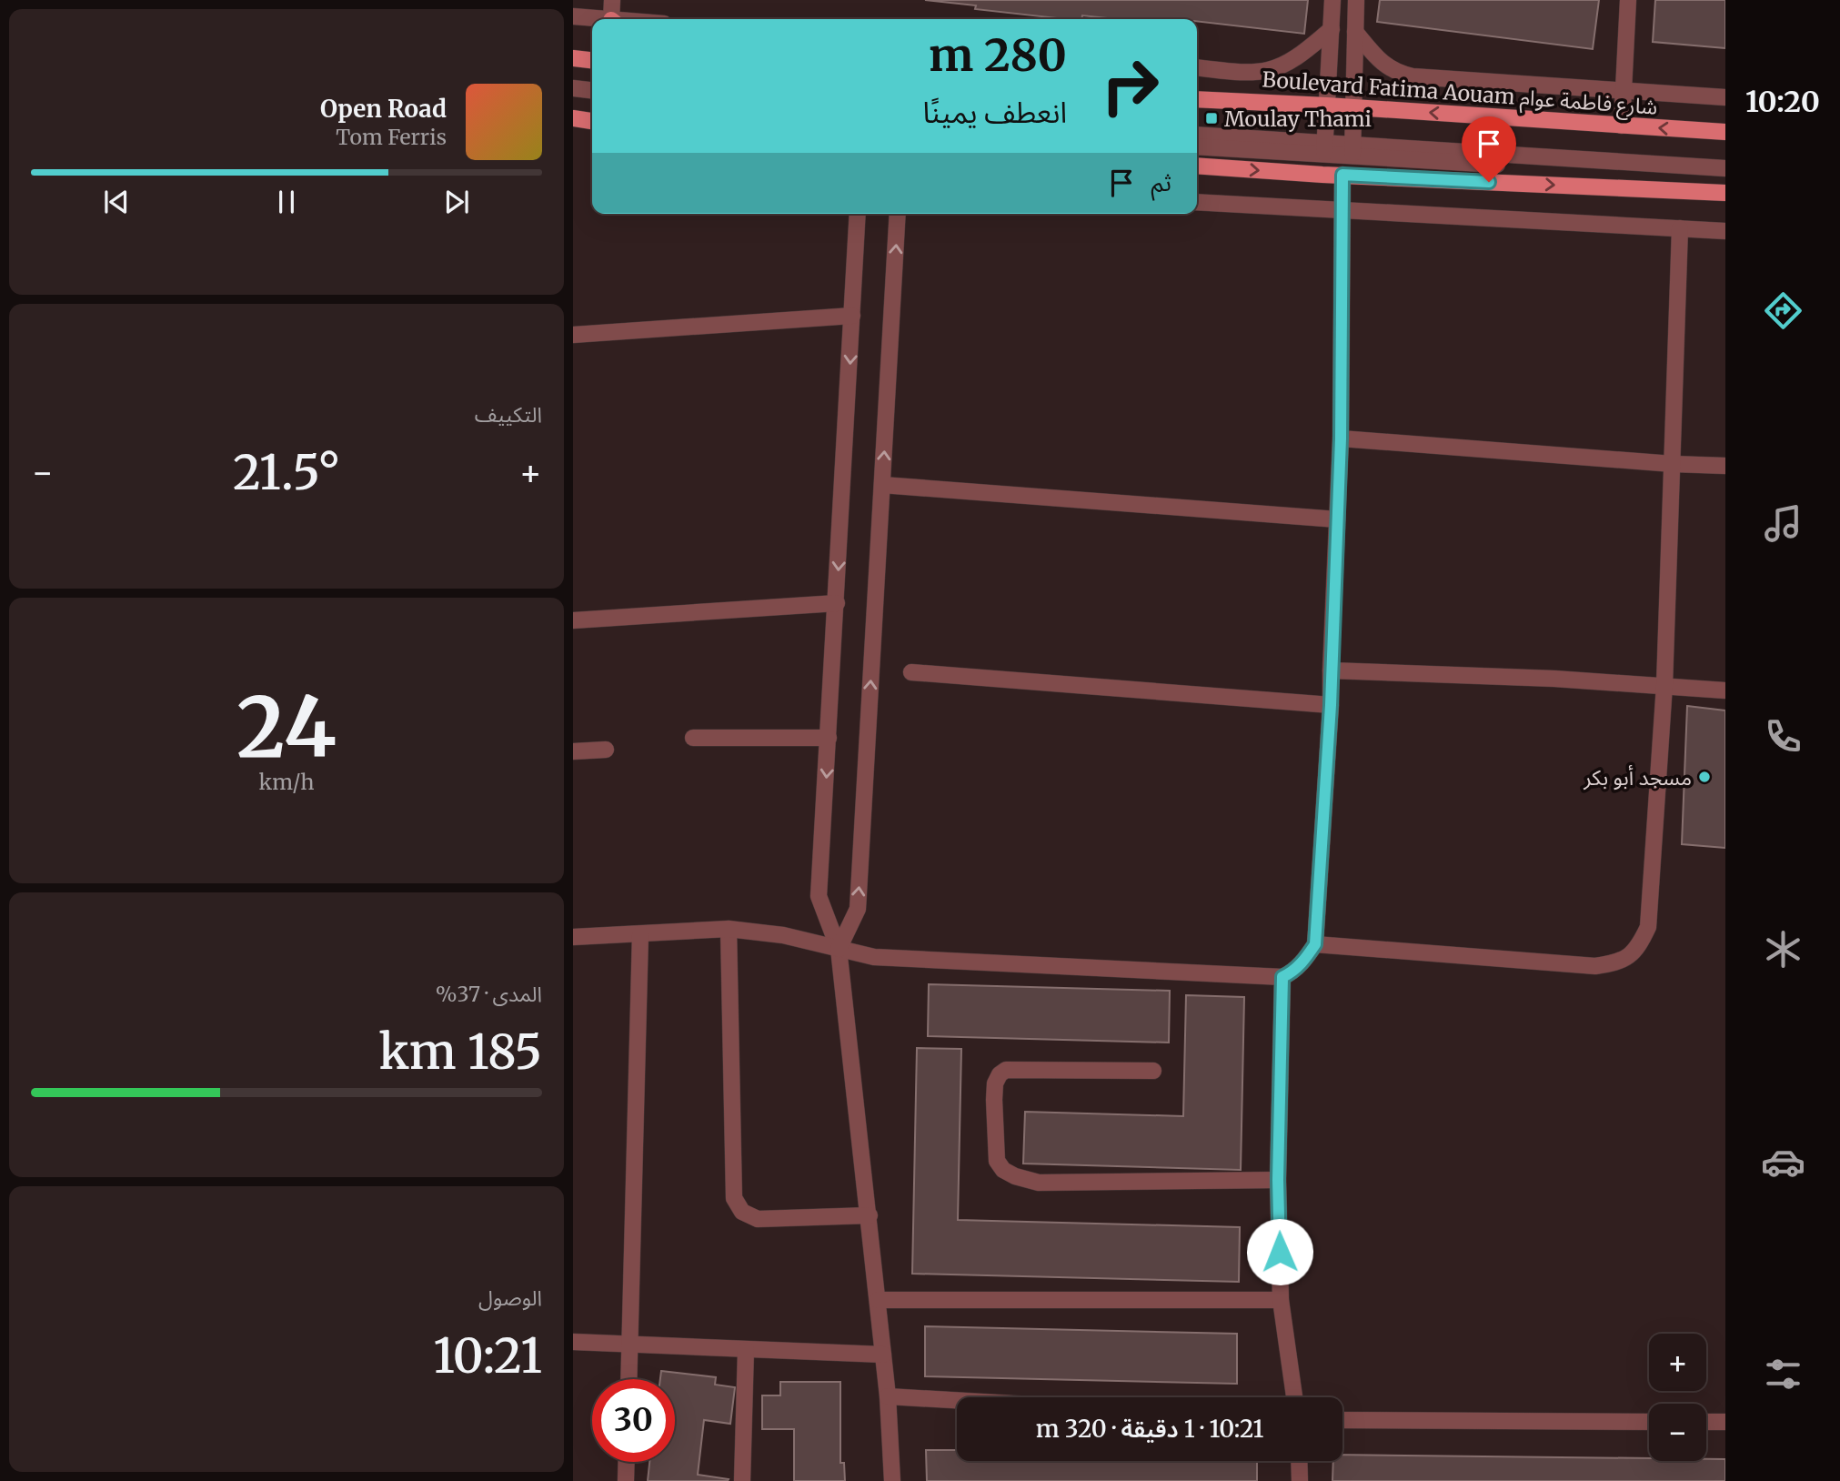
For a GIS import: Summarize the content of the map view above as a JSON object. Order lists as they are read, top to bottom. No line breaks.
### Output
{"streets":{"main road":["Boulevard Fatima Aouam شارع فاطمة عوام"]},"places":{"transit":["Moulay Thami"],"other":["مسجد أبو بكر"]},"page":{"tabs":"10:20","turn":["280 m","انعطف يمينًا"],"song":["Open Road","Tom Ferris"],"then":"ثم","tile":["التكييف",["24","km/h"],["المدى · 37%","185 km"],["الوصول","10:21"]],"heat":["−","21.5°","+"],"map_buttons":["+","−"],"limit":"30","trip":"10:21 · 1 دقيقة · 320 m"}}
